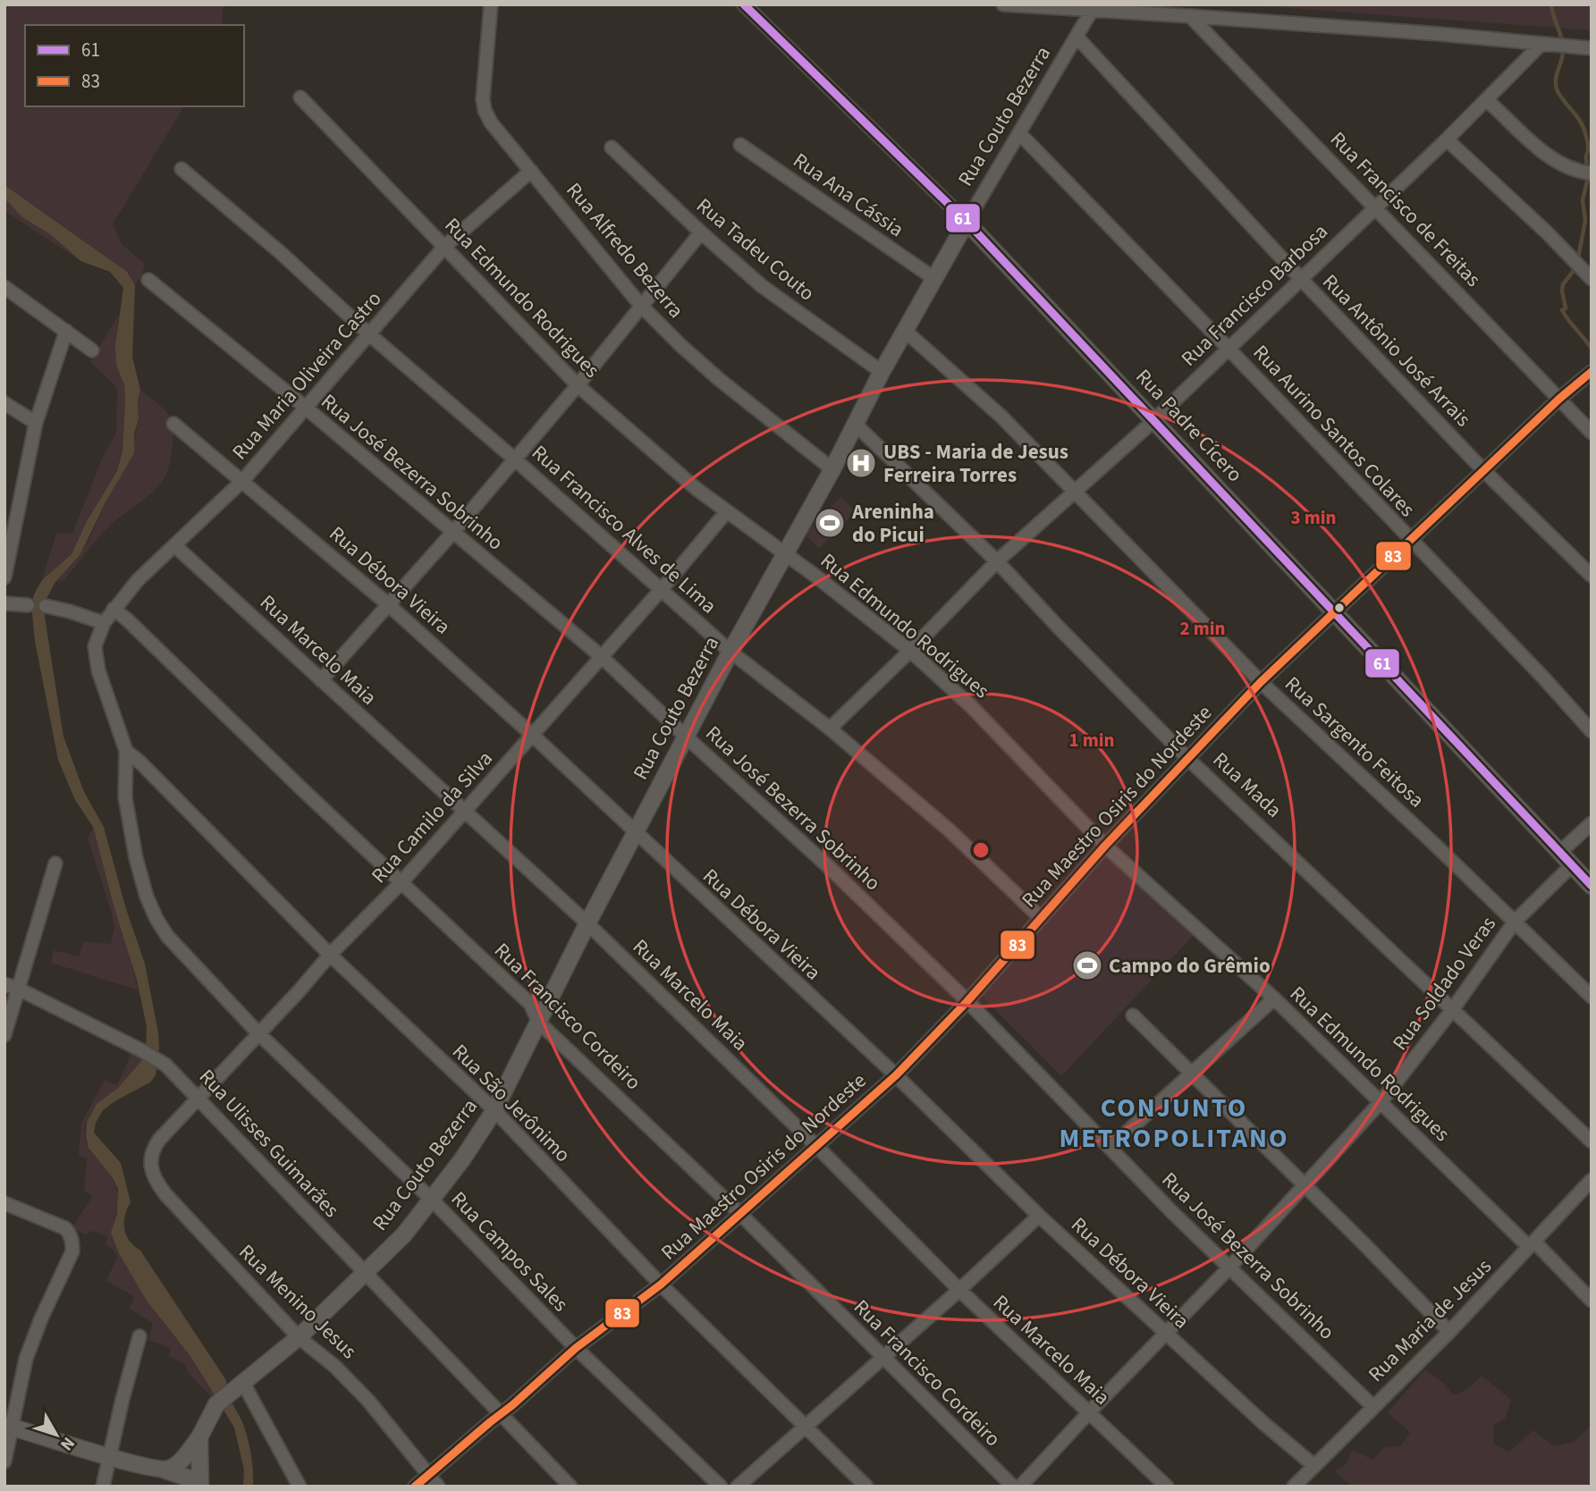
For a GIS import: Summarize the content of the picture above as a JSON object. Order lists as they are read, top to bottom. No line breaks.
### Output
{"streets":{"street":["Rua Couto Bezerra","Rua Ana Cássia","Rua Francisco de Freitas","Rua Tadeu Couto","Rua Alfredo Bezerra","Rua Francisco Barbosa","Rua Edmundo Rodrigues","Rua Antônio José Arrais","Rua Maria Oliveira Castro","Rua Padre Cícero","Rua Aurino Santos Colares","Rua José Bezerra Sobrinho","Rua Francisco Alves de Lima","Rua Débora Vieira","Rua Marcelo Maia","Rua Sargento Feitosa","Rua Mada","Rua Maestro Osiris do Nordeste","Rua Camilo da Silva","Rua Soldado Veras","Rua Francisco Cordeiro","Rua São Jerônimo","Rua Ulisses Guimarães","Rua Campos Sales","Rua Menino Jesus","Rua Maria de Jesus"]},"crossings":[["Rua Couto Bezerra","Rua Ana Cássia"],["Rua Couto Bezerra","Rua Tadeu Couto"],["Rua Couto Bezerra","Rua Alfredo Bezerra"],["Rua Couto Bezerra","Rua Edmundo Rodrigues"],["Rua Couto Bezerra","Rua Antônio José Arrais"],["Rua Couto Bezerra","Rua Padre Cícero"],["Rua Couto Bezerra","Rua Aurino Santos Colares"],["Rua Couto Bezerra","Rua José Bezerra Sobrinho"],["Rua Couto Bezerra","Rua Francisco Alves de Lima"],["Rua Couto Bezerra","Rua Débora Vieira"],["Rua Couto Bezerra","Rua Marcelo Maia"],["Rua Couto Bezerra","Rua Sargento Feitosa"],["Rua Couto Bezerra","Rua Mada"],["Rua Couto Bezerra","Rua Francisco Cordeiro"],["Rua Couto Bezerra","Rua São Jerônimo"],["Rua Couto Bezerra","Rua Ulisses Guimarães"],["Rua Couto Bezerra","Rua Campos Sales"],["Rua Couto Bezerra","Rua Menino Jesus"],["Rua Francisco de Freitas","Rua Francisco Barbosa"],["Rua Francisco de Freitas","Rua Maestro Osiris do Nordeste"],["Rua Alfredo Bezerra","Rua Maria Oliveira Castro"],["Rua Francisco Barbosa","Rua Edmundo Rodrigues"],["Rua Francisco Barbosa","Rua Antônio José Arrais"],["Rua Francisco Barbosa","Rua Padre Cícero"],["Rua Francisco Barbosa","Rua Aurino Santos Colares"],["Rua Francisco Barbosa","Rua Francisco Alves de Lima"],["Rua Francisco Barbosa","Rua Sargento Feitosa"],["Rua Francisco Barbosa","Rua Mada"],["Rua Edmundo Rodrigues","Rua Maria Oliveira Castro"],["Rua Edmundo Rodrigues","Rua Maestro Osiris do Nordeste"],["Rua Edmundo Rodrigues","Rua Camilo da Silva"],["Rua Edmundo Rodrigues","Rua Soldado Veras"],["Rua Edmundo Rodrigues","Rua Maria de Jesus"],["Rua Antônio José Arrais","Rua Maestro Osiris do Nordeste"],["Rua Maria Oliveira Castro","Rua José Bezerra Sobrinho"],["Rua Maria Oliveira Castro","Rua Francisco Alves de Lima"],["Rua Maria Oliveira Castro","Rua Débora Vieira"],["Rua Maria Oliveira Castro","Rua Marcelo Maia"],["Rua Maria Oliveira Castro","Rua Francisco Cordeiro"],["Rua Maria Oliveira Castro","Rua São Jerônimo"],["Rua Maria Oliveira Castro","Rua Campos Sales"],["Rua Padre Cícero","Rua Maestro Osiris do Nordeste"],["Rua Padre Cícero","Rua Soldado Veras"],["Rua Aurino Santos Colares","Rua Maestro Osiris do Nordeste"],["Rua José Bezerra Sobrinho","Rua Maestro Osiris do Nordeste"],["Rua José Bezerra Sobrinho","Rua Camilo da Silva"],["Rua José Bezerra Sobrinho","Rua Soldado Veras"],["Rua José Bezerra Sobrinho","Rua Maria de Jesus"],["Rua Francisco Alves de Lima","Rua Maestro Osiris do Nordeste"],["Rua Francisco Alves de Lima","Rua Camilo da Silva"],["Rua Débora Vieira","Rua Maestro Osiris do Nordeste"],["Rua Débora Vieira","Rua Camilo da Silva"],["Rua Débora Vieira","Rua Soldado Veras"],["Rua Débora Vieira","Rua Maria de Jesus"],["Rua Marcelo Maia","Rua Maestro Osiris do Nordeste"],["Rua Marcelo Maia","Rua Camilo da Silva"],["Rua Marcelo Maia","Rua Soldado Veras"],["Rua Sargento Feitosa","Rua Maestro Osiris do Nordeste"],["Rua Sargento Feitosa","Rua Soldado Veras"],["Rua Mada","Rua Maestro Osiris do Nordeste"],["Rua Mada","Rua Soldado Veras"],["Rua Maestro Osiris do Nordeste","Rua Francisco Cordeiro"],["Rua Maestro Osiris do Nordeste","Rua São Jerônimo"],["Rua Maestro Osiris do Nordeste","Rua Ulisses Guimarães"],["Rua Maestro Osiris do Nordeste","Rua Campos Sales"],["Rua Maestro Osiris do Nordeste","Rua Menino Jesus"],["Rua Camilo da Silva","Rua Francisco Cordeiro"],["Rua Camilo da Silva","Rua São Jerônimo"],["Rua Camilo da Silva","Rua Ulisses Guimarães"],["Rua Camilo da Silva","Rua Campos Sales"],["Rua Camilo da Silva","Rua Menino Jesus"],["Rua São Jerônimo","Rua Campos Sales"]],"districts":["CONJUNTO METROPOLITANO"],"places":{"hospital":["UBS - Maria de Jesus Ferreira Torres"],"sports":["Areninha do Picui","Campo do Grêmio"]},"lines":["transit line 61","transit line 83"],"legend":["61","83"],"north":"bottom right","rings":["3 min","2 min","1 min"]}
